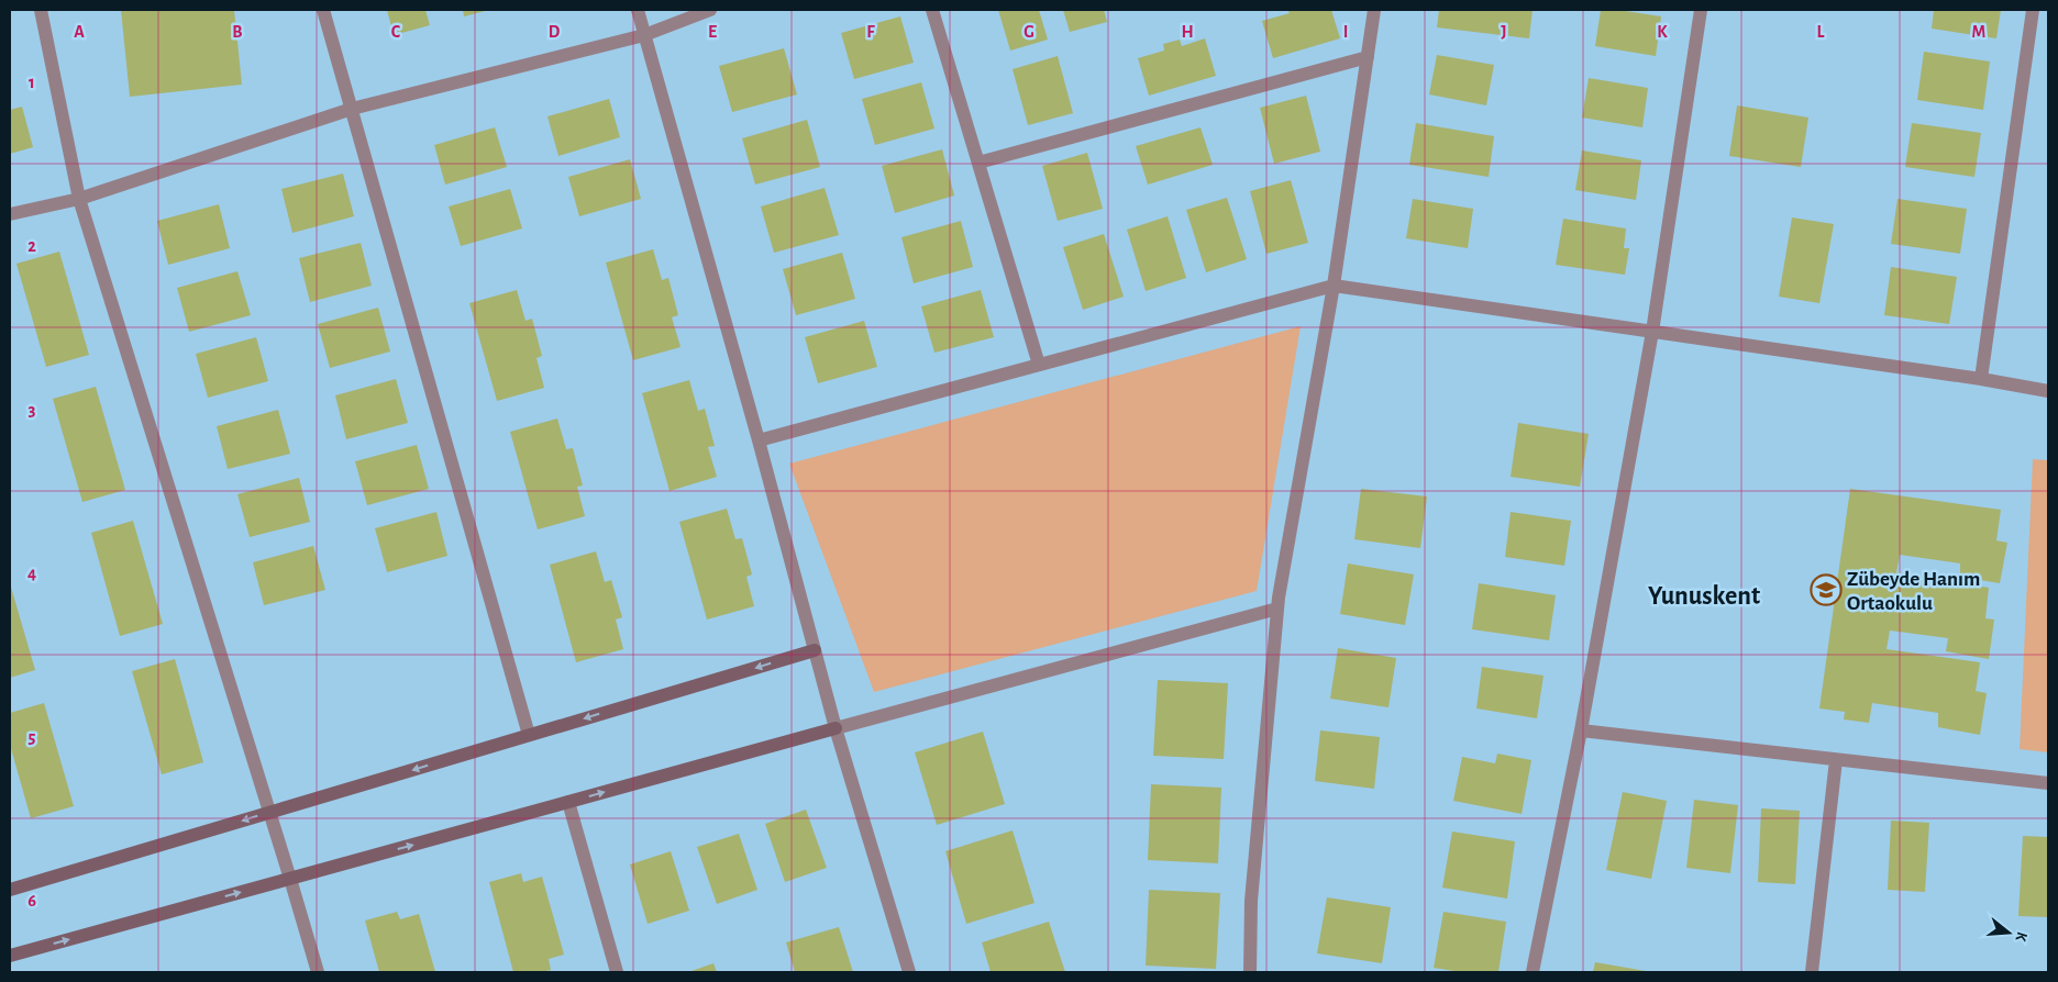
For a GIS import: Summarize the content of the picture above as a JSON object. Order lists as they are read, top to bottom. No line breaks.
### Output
{"districts":["Yunuskent"],"places":{"school or university":["Zübeyde Hanım Ortaokulu"]},"north":"right","grid":{"columns":["A","B","C","D","E","F","G","H","I","J","K","L","M"],"rows":["1","2","3","4","5","6"]}}
